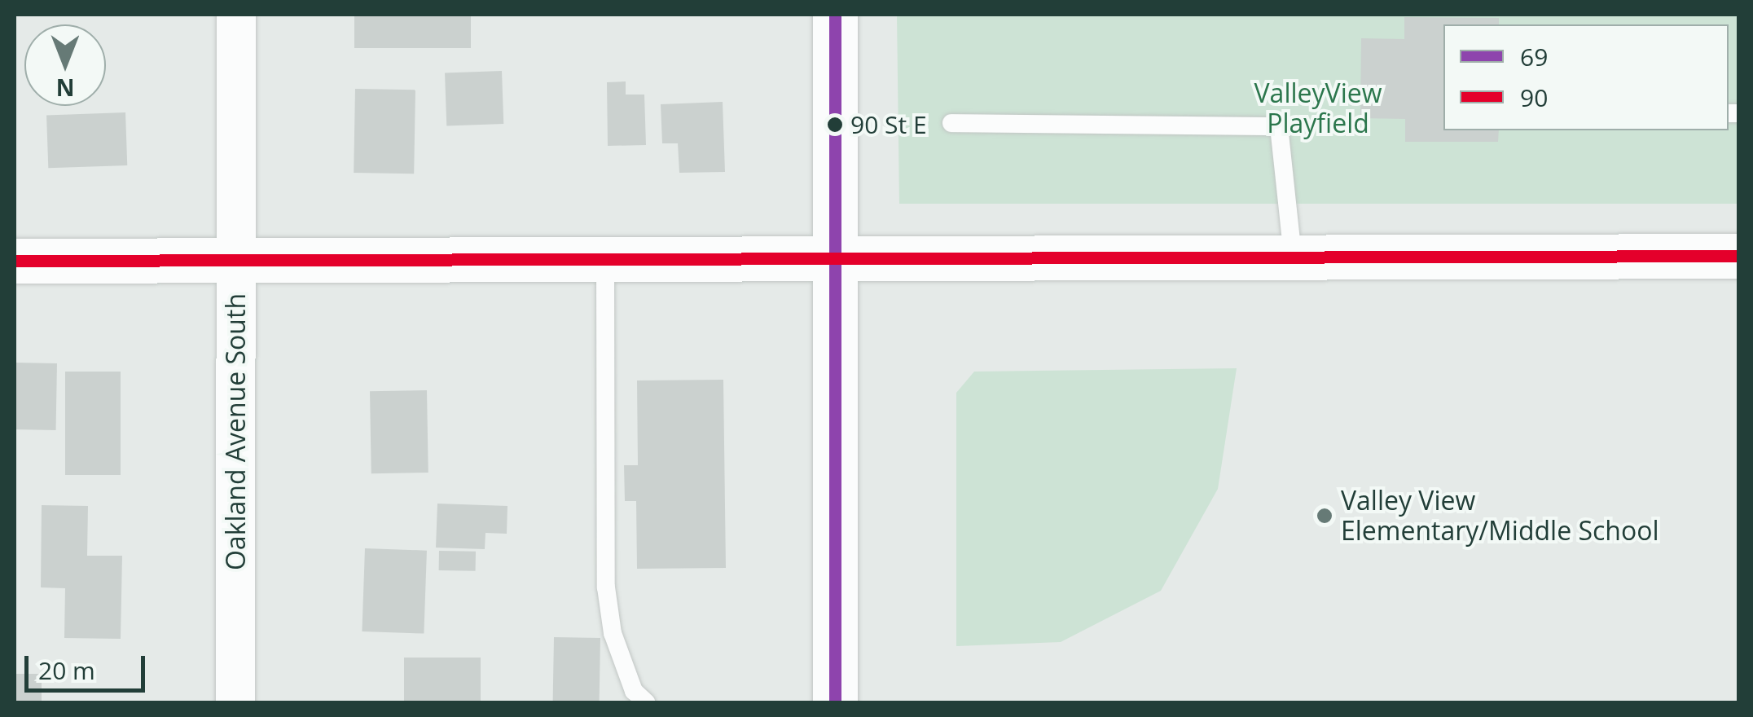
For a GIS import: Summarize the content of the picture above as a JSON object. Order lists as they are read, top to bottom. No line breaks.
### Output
{"streets":{"street":["Oakland Avenue South"]},"parks":["ValleyView Playfield"],"places":["90 St E","Valley View Elementary/Middle School"],"lines":["transit line 69","transit line 90"],"legend":["69","90"],"scale_bar":"20 m","north":"bottom"}
